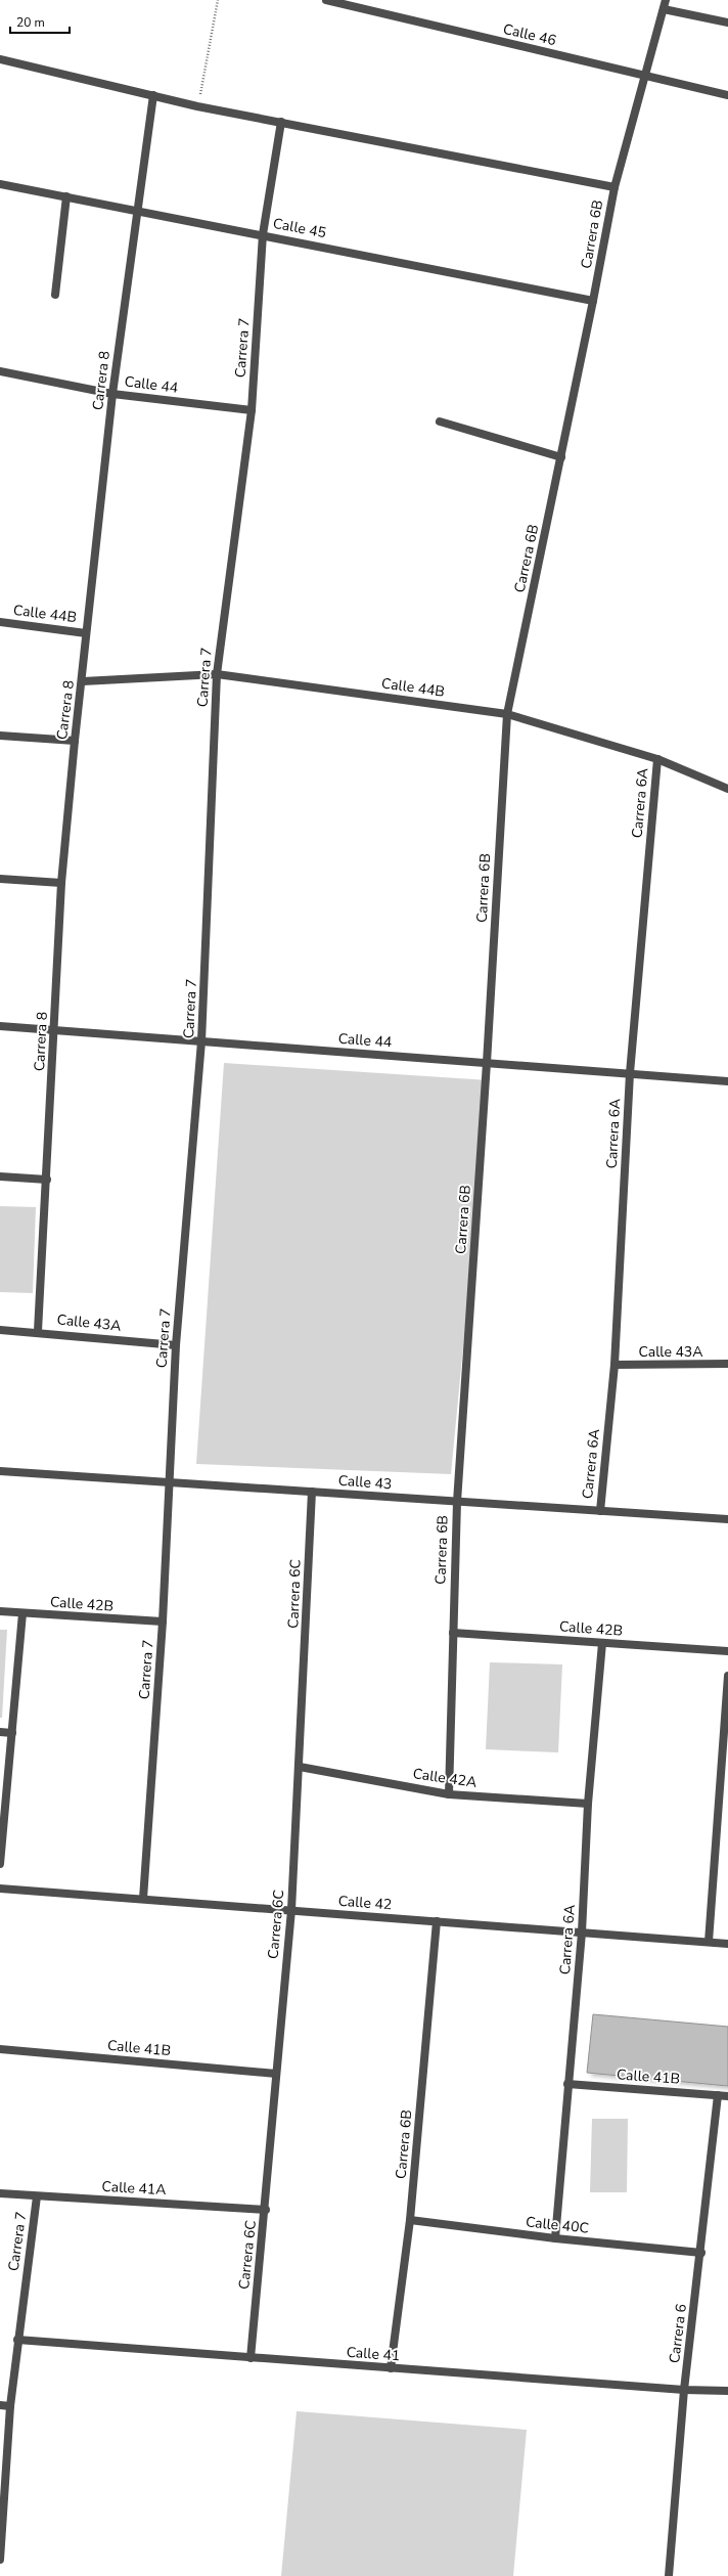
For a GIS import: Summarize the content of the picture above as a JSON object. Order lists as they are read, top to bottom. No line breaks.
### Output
{"streets":{"street":["Calle 46","Calle 45","Carrera 6B","Carrera 7","Carrera 8","Calle 44","Calle 44B","Carrera 6A","Calle 43A","Calle 43","Carrera 6C","Calle 42B","Calle 42A","Calle 42","Calle 41B","Calle 41A","Calle 40C","Carrera 6","Calle 41"]},"crossings":[["Calle 46","Carrera 6B"],["Calle 45","Carrera 6B"],["Calle 45","Carrera 7"],["Calle 45","Carrera 8"],["Carrera 6B","Calle 44"],["Carrera 6B","Calle 44B"],["Carrera 6B","Calle 43"],["Carrera 6B","Calle 42B"],["Carrera 6B","Calle 42A"],["Carrera 6B","Calle 42"],["Carrera 6B","Calle 40C"],["Carrera 6B","Calle 41"],["Carrera 7","Calle 44"],["Carrera 7","Calle 44B"],["Carrera 7","Calle 43A"],["Carrera 7","Calle 43"],["Carrera 7","Calle 42B"],["Carrera 7","Calle 42"],["Carrera 7","Calle 41A"],["Carrera 7","Calle 41"],["Carrera 8","Calle 44"],["Carrera 8","Calle 44B"],["Carrera 8","Calle 43A"],["Calle 44","Carrera 6A"],["Calle 44B","Carrera 6A"],["Carrera 6A","Calle 43A"],["Carrera 6A","Calle 43"],["Carrera 6A","Calle 42B"],["Carrera 6A","Calle 42A"],["Carrera 6A","Calle 42"],["Carrera 6A","Calle 41B"],["Carrera 6A","Calle 40C"],["Calle 43","Carrera 6C"],["Carrera 6C","Calle 42A"],["Carrera 6C","Calle 42"],["Carrera 6C","Calle 41B"],["Carrera 6C","Calle 41A"],["Carrera 6C","Calle 41"],["Calle 41B","Carrera 6"],["Calle 40C","Carrera 6"],["Carrera 6","Calle 41"]],"scale_bar":"20 m"}
